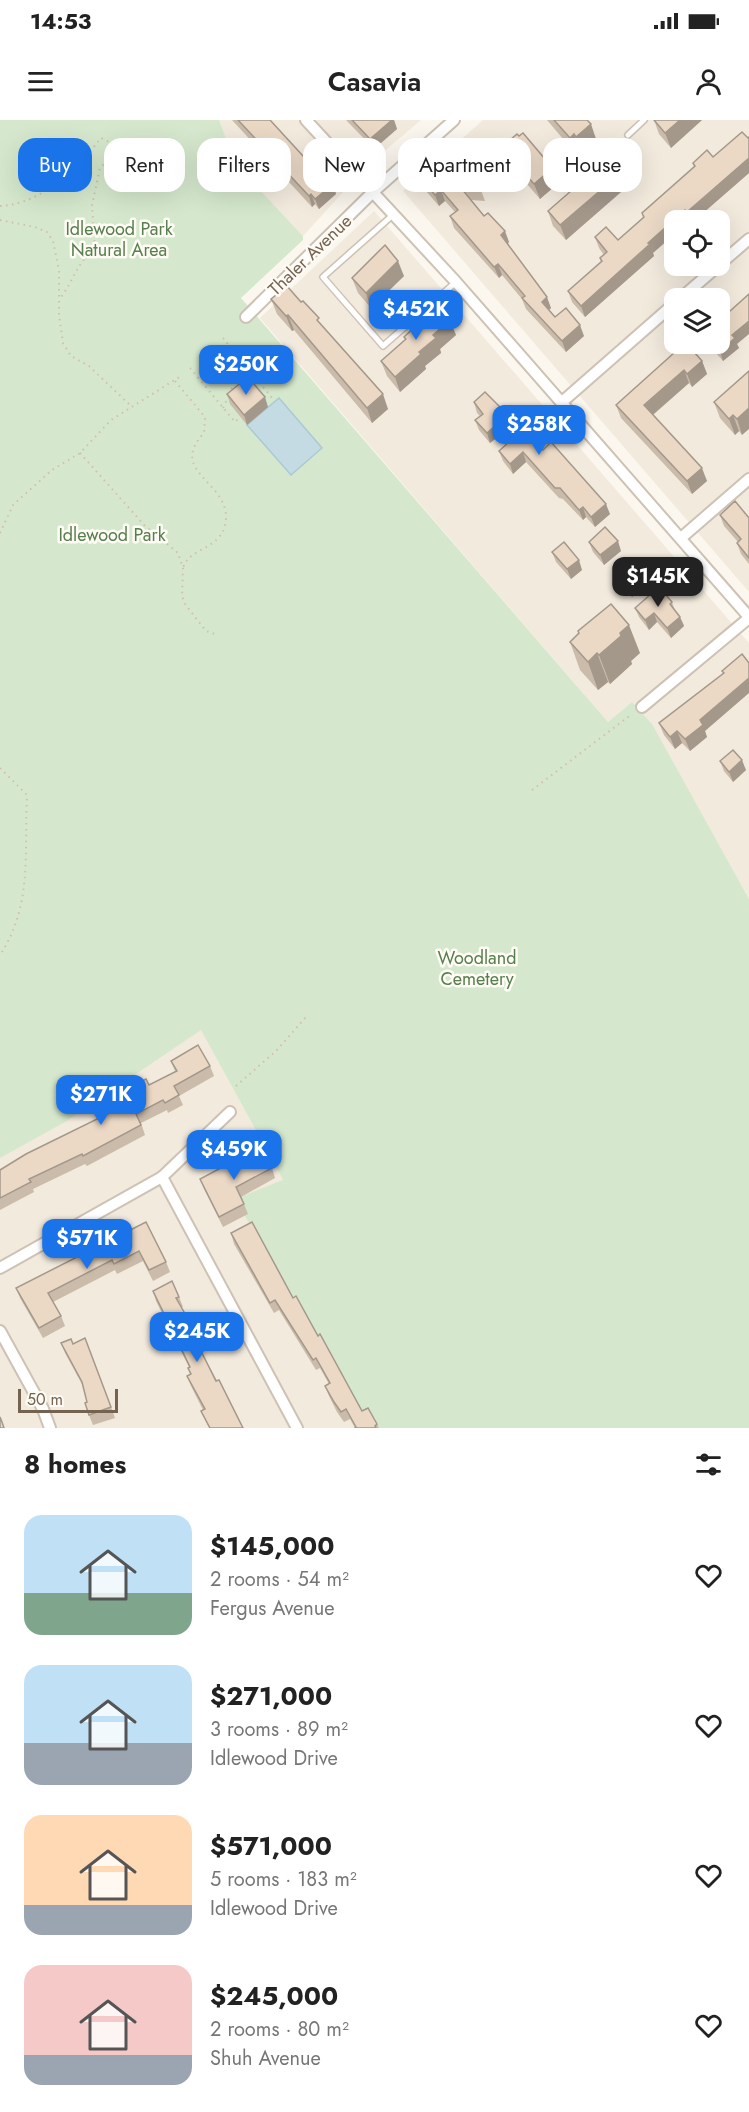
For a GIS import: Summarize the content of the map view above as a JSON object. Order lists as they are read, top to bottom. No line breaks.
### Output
{"streets":{"street":["Thaler Avenue"]},"parks":["Idlewood Park Natural Area","Idlewood Park","Woodland Cemetery"],"scale_bar":"50 m","page":{"status":"14:53","header":"Casavia","chip":["Buy","Rent","Filters","New","Apartment","House"],"price":["$452K","$250K","$258K","$145K","$271K","$459K","$571K","$245K"],"scale":"50 m","heading":"8 homes","list":[{"name":"$145,000","note":"2 rooms · 54 m² · Fergus Avenue"},{"name":"$271,000","note":"3 rooms · 89 m² · Idlewood Drive"},{"name":"$571,000","note":"5 rooms · 183 m² · Idlewood Drive"},{"name":"$245,000","note":"2 rooms · 80 m² · Shuh Avenue"}]}}
